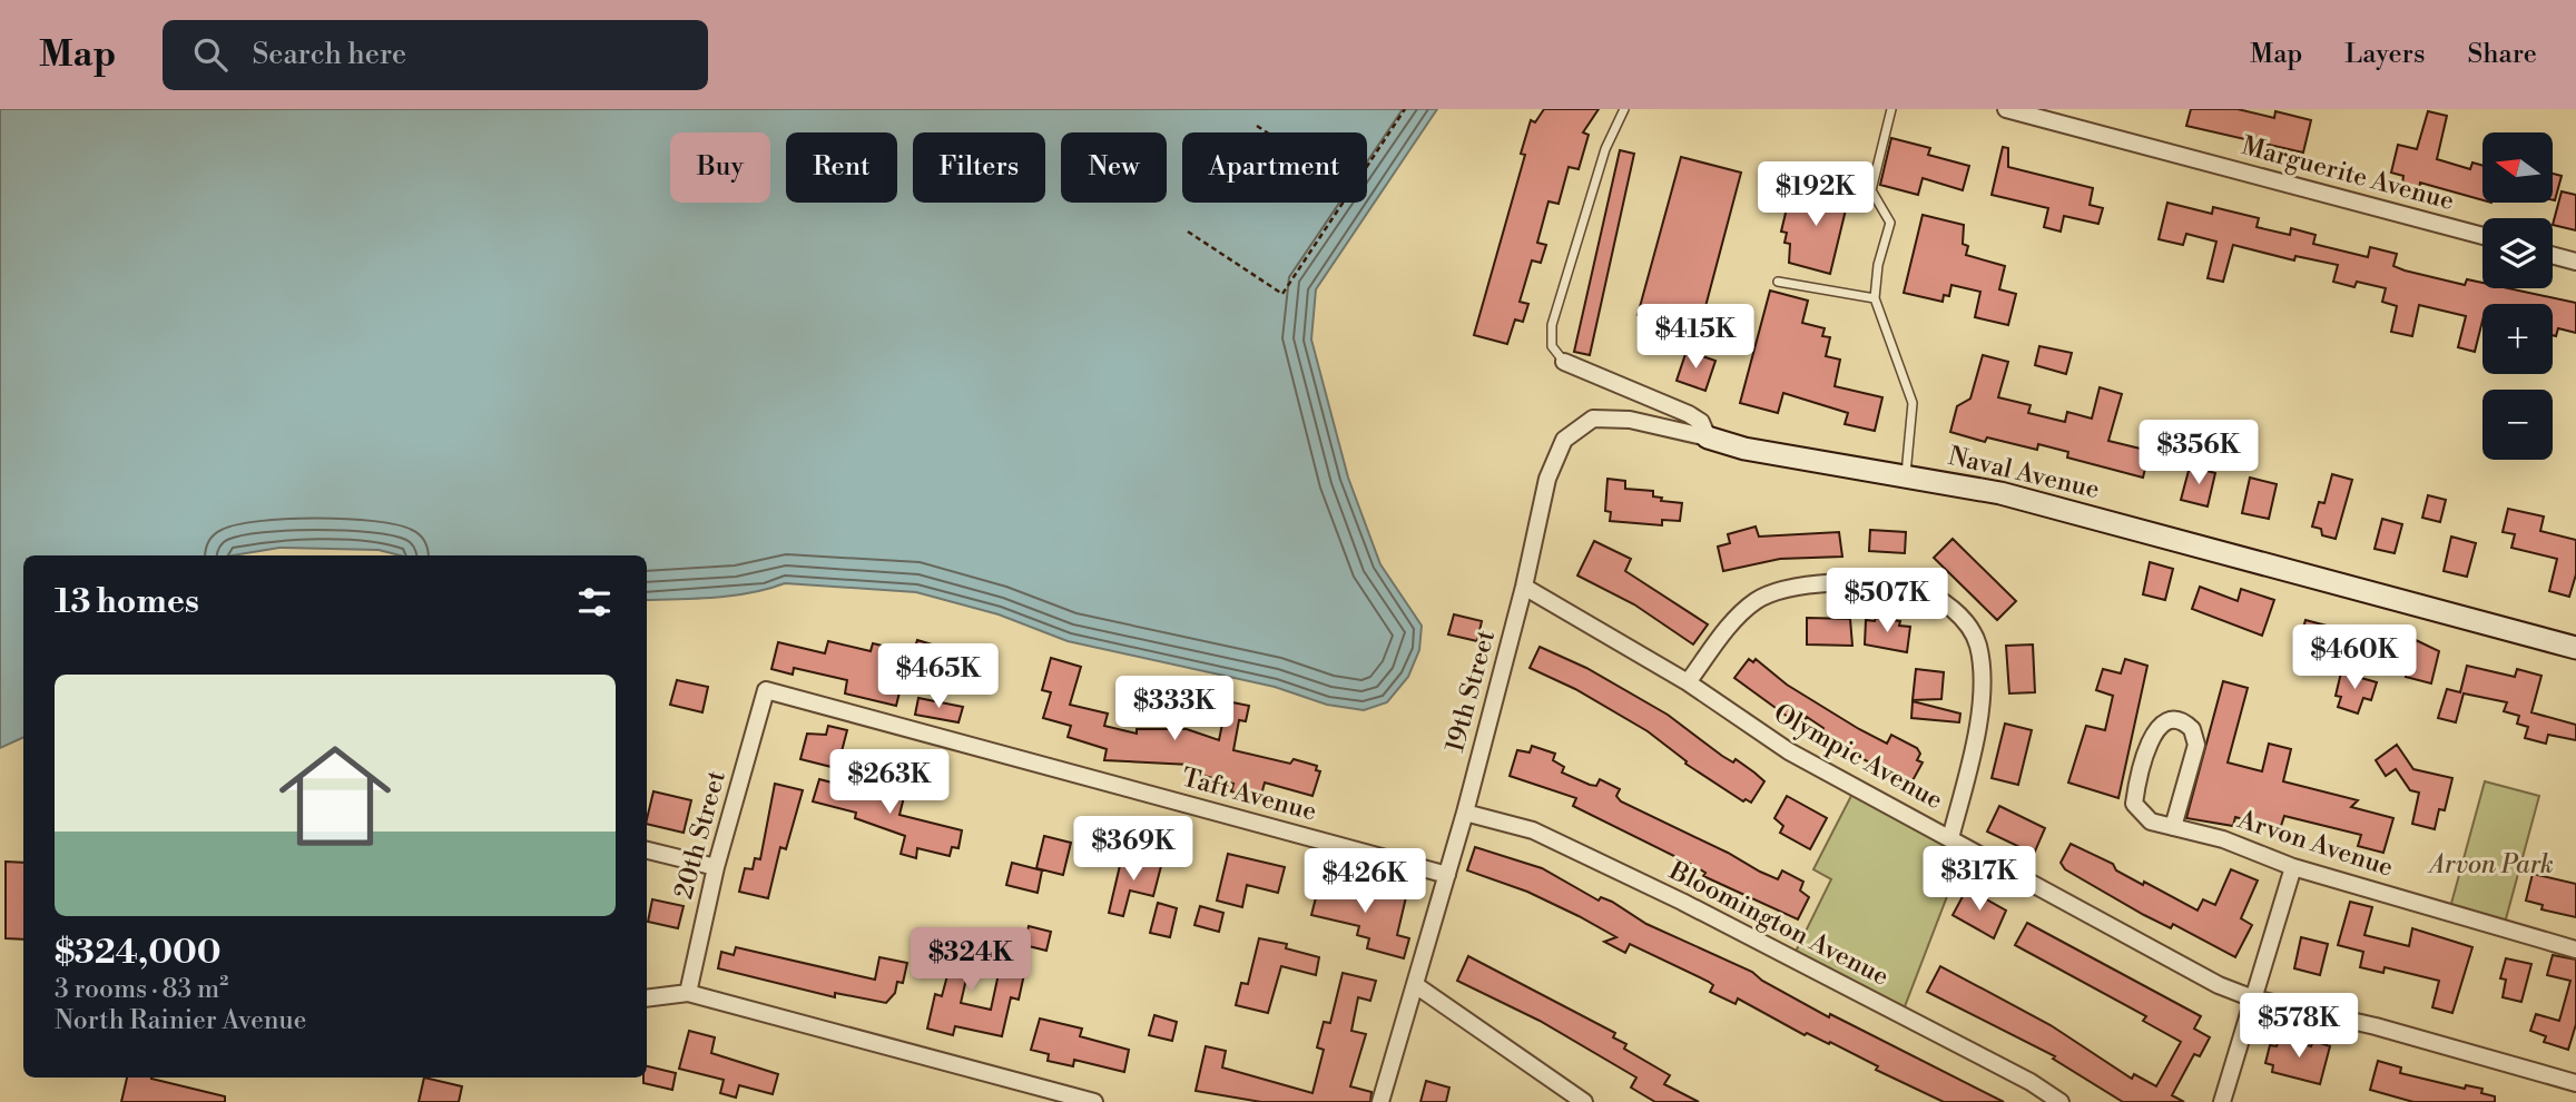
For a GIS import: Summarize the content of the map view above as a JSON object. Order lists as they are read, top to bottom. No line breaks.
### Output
{"streets":{"street":["Marguerite Avenue","Naval Avenue","19th Street","Olympic Avenue","Taft Avenue","20th Street","Arvon Avenue","Bloomington Avenue"]},"crossings":[["Naval Avenue","19th Street"],["19th Street","Olympic Avenue"],["19th Street","Taft Avenue"],["19th Street","Bloomington Avenue"],["Taft Avenue","20th Street"]],"parks":["Arvon Park"],"north":"left","page":{"header":"Map","search":"Search here","nav":["Map","Layers","Share"],"map_buttons":["+","−"],"chip":["Buy","Rent","Filters","New","Apartment"],"price":["$192K","$415K","$356K","$507K","$460K","$465K","$333K","$263K","$369K","$317K","$426K","$324K","$578K"],"heading":"13 homes","list":[{"name":"$324,000","note":"3 rooms · 83 m² · North Rainier Avenue"}]}}
